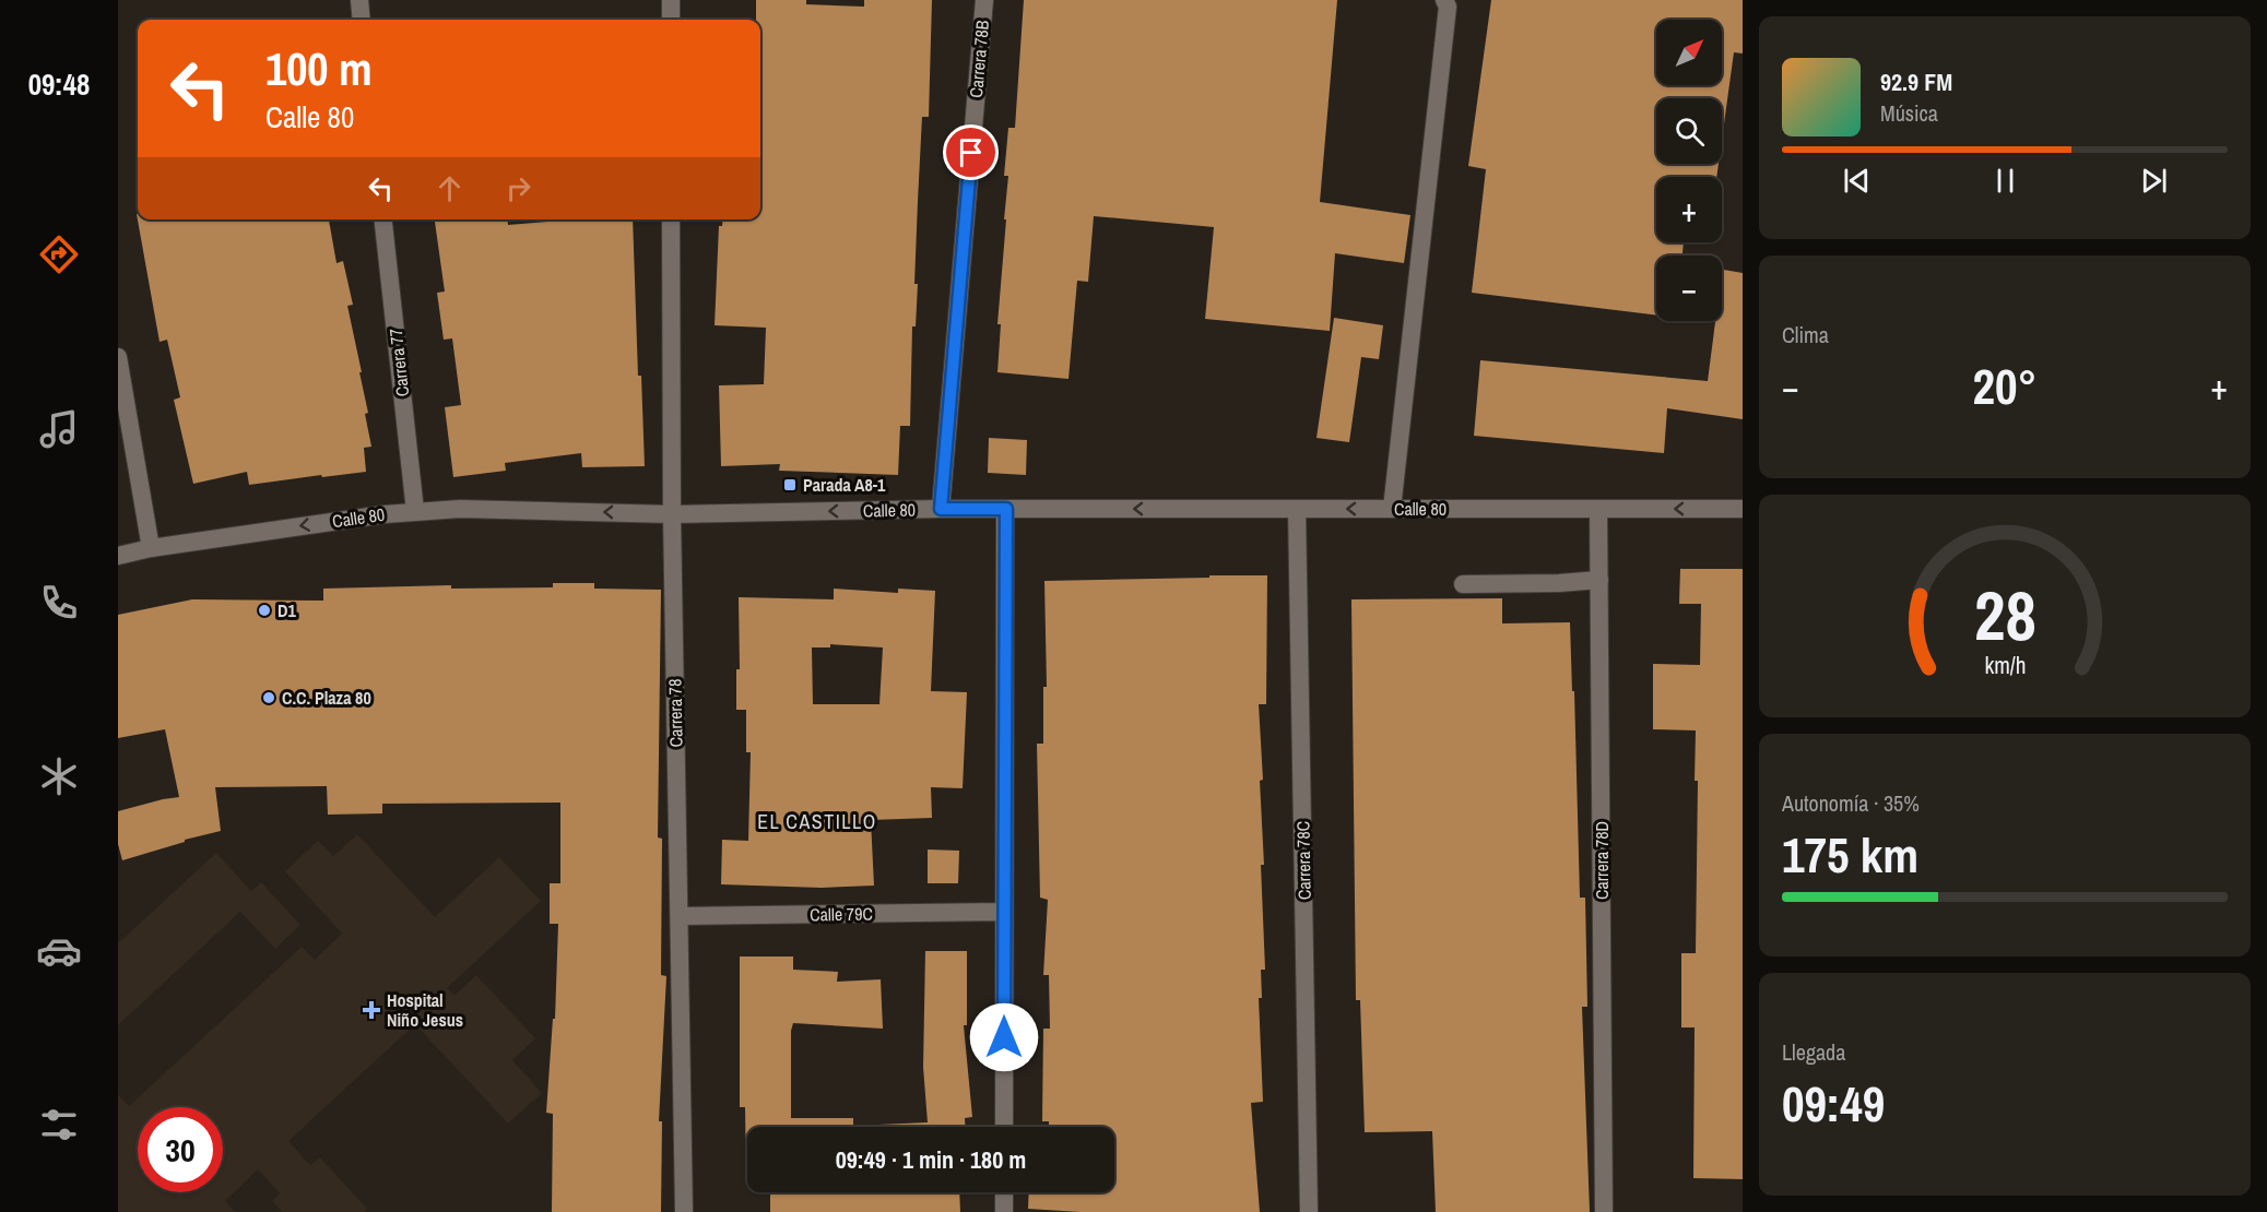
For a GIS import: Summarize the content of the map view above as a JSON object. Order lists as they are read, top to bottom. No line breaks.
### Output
{"streets":{"street":["Carrera 78B","Carrera 77","Calle 80","Carrera 78","Carrera 78C","Carrera 78D","Calle 79C"]},"crossings":[["Carrera 78B","Calle 80"],["Carrera 77","Calle 80"],["Calle 80","Carrera 78"],["Calle 80","Carrera 78C"],["Calle 80","Carrera 78D"],["Carrera 78","Calle 79C"]],"one_way":["Calle 80"],"districts":["EL CASTILLO"],"places":{"transit":["Parada A8-1"],"other":["D1","C.C. Plaza 80"],"health":["Hospital Niño Jesus"]},"north":"top right","page":{"tabs":"09:48","map_buttons":["+","−"],"turn":["100 m","Calle 80"],"song":["92.9 FM","Música"],"tile":["Clima",["Autonomía · 35%","175 km"],["Llegada","09:49"]],"heat":["−","20°","+"],"limit":"30","trip":"09:49 · 1 min · 180 m","gauge":["28","km/h"]}}
